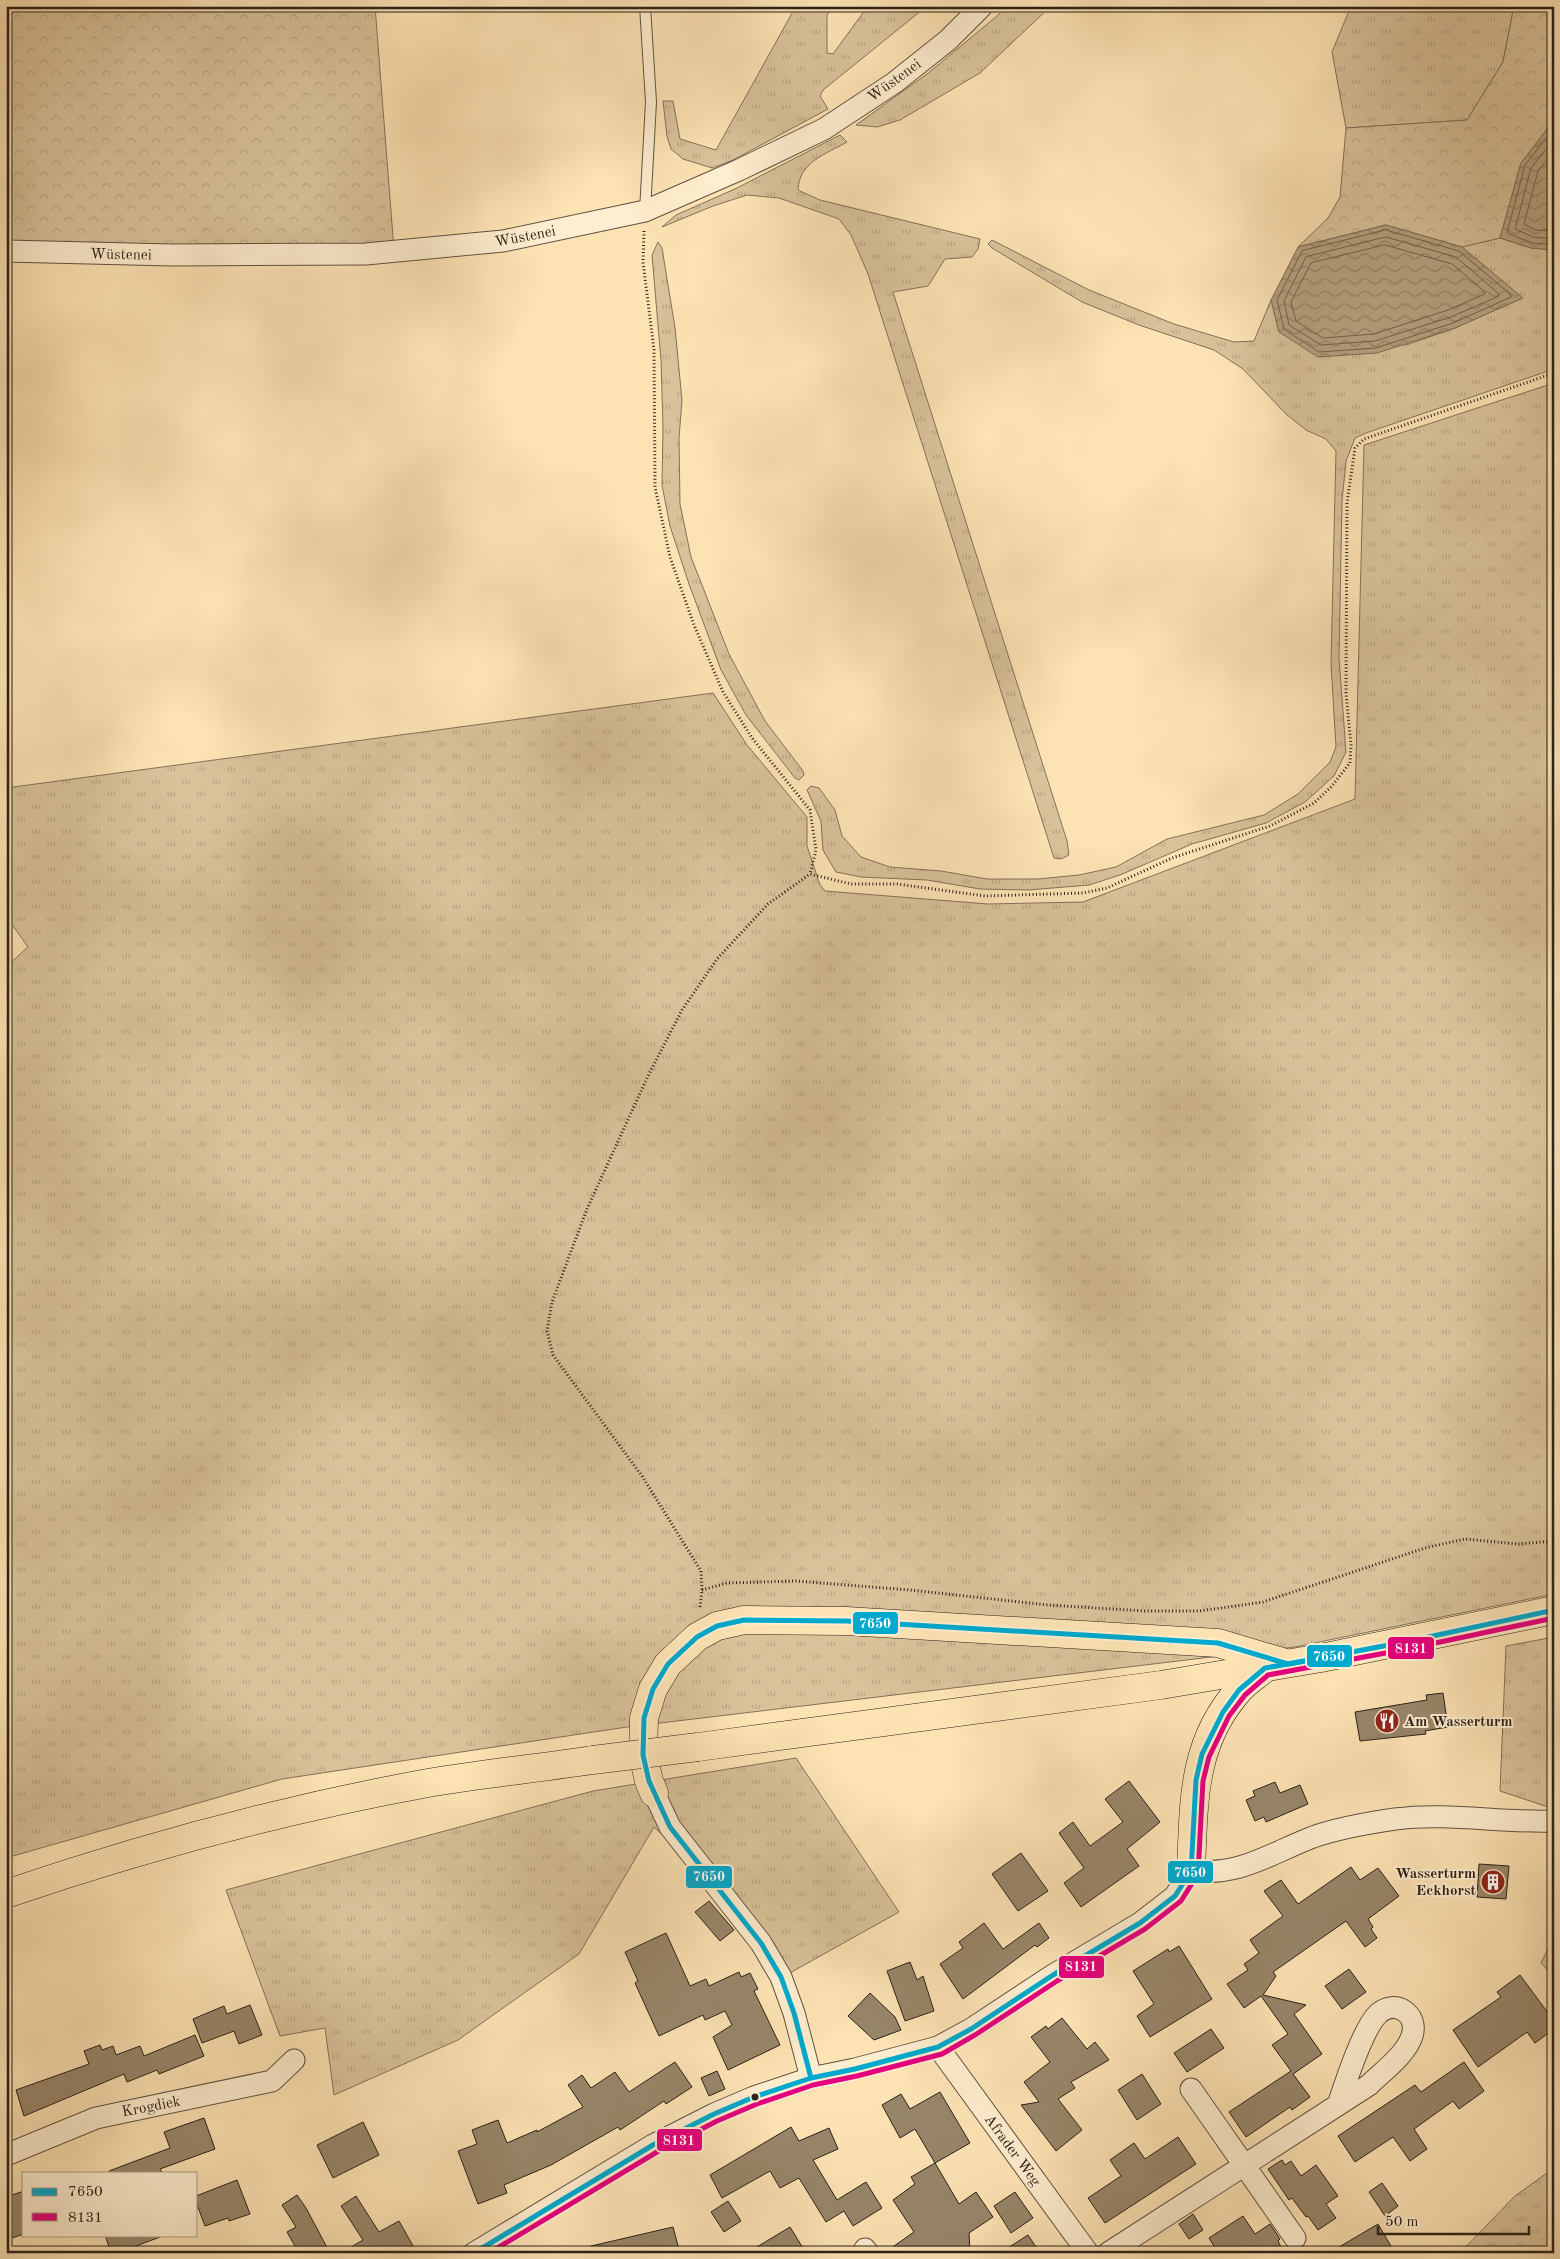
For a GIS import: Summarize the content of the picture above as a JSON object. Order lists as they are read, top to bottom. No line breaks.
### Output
{"streets":{"street":["Wüstenei","Krogdiek","Afrader Weg"]},"places":{"restaurant":["Am Wasserturm"],"building":["Wasserturm Eckhorst"]},"lines":["transit line 7650","transit line 8131"],"legend":["7650","8131"],"scale_bar":"50 m"}
